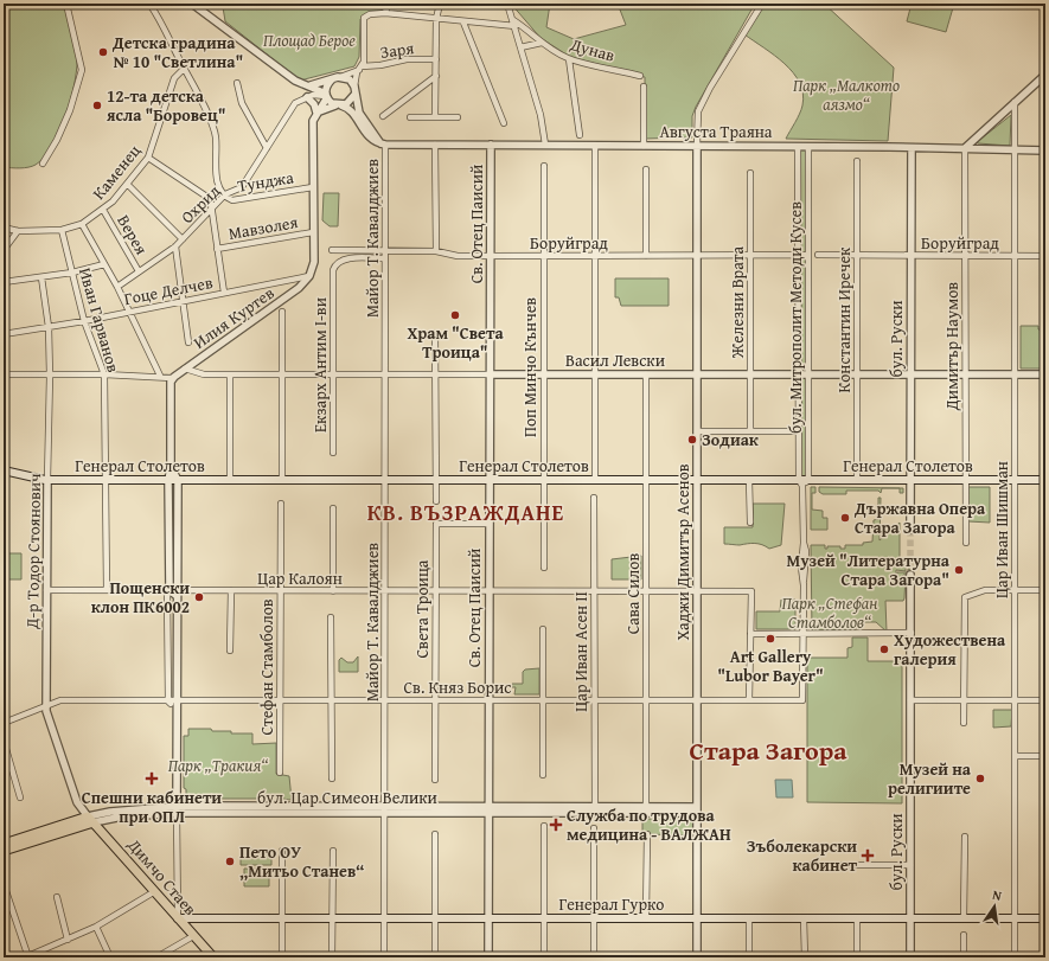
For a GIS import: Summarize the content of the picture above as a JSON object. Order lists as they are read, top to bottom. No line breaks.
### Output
{"streets":{"main road":["Генерал Столетов","бул. Цар Симеон Велики","Димчо Стаев","Генерал Гурко"],"street":["Заря","Дунав","Августа Траяна","Каменец","Тунджа","Охрид","Св. Отец Паисий","Мавзолея","Верея","Майор Т. Кавалджиев","Боруйград","Гоце Делчев","Железни Врата","Илия Куртев","бул. Митрополит Методи Кусев","Иван Гарванов","Константин Иречек","бул. Руски","Димитър Наумов","Васил Левски","Екзарх Антим I-ви","Поп Минчо Кънчев","Цар Иван Шишман","Д-р Тодор Стоянович","Хаджи Димитър Асенов","Цар Калоян","Сава Силов","Света Троица","Цар Иван Асен II","Стефан Стамболов","Св. Княз Борис"]},"crossings":[["Заря","Августа Траяна"],["Августа Траяна","Св. Отец Паисий"],["Августа Траяна","Майор Т. Кавалджиев"],["Августа Траяна","бул. Митрополит Методи Кусев"],["Августа Траяна","бул. Руски"],["Августа Траяна","Димитър Наумов"],["Августа Траяна","Цар Иван Шишман"],["Августа Траяна","Хаджи Димитър Асенов"],["Каменец","Верея"],["Каменец","Иван Гарванов"],["Тунджа","Охрид"],["Охрид","Верея"],["Св. Отец Паисий","Боруйград"],["Св. Отец Паисий","Васил Левски"],["Св. Отец Паисий","Генерал Столетов"],["Св. Отец Паисий","Цар Калоян"],["Св. Отец Паисий","Света Троица"],["Св. Отец Паисий","Св. Княз Борис"],["Св. Отец Паисий","бул. Цар Симеон Велики"],["Св. Отец Паисий","Генерал Гурко"],["Майор Т. Кавалджиев","Боруйград"],["Майор Т. Кавалджиев","Васил Левски"],["Майор Т. Кавалджиев","Екзарх Антим I-ви"],["Майор Т. Кавалджиев","Генерал Столетов"],["Майор Т. Кавалджиев","Цар Калоян"],["Майор Т. Кавалджиев","Св. Княз Борис"],["Майор Т. Кавалджиев","бул. Цар Симеон Велики"],["Майор Т. Кавалджиев","Генерал Гурко"],["Боруйград","Железни Врата"],["Боруйград","бул. Митрополит Методи Кусев"],["Боруйград","Константин Иречек"],["Боруйград","бул. Руски"],["Боруйград","Димитър Наумов"],["Боруйград","Поп Минчо Кънчев"],["Боруйград","Цар Иван Шишман"],["Боруйград","Хаджи Димитър Асенов"],["Гоце Делчев","Илия Куртев"],["Гоце Делчев","Иван Гарванов"],["Гоце Делчев","Д-р Тодор Стоянович"],["Железни Врата","Васил Левски"],["Илия Куртев","Васил Левски"],["бул. Митрополит Методи Кусев","Васил Левски"],["бул. Митрополит Методи Кусев","Генерал Столетов"],["бул. Митрополит Методи Кусев","Св. Княз Борис"],["Иван Гарванов","Генерал Столетов"],["Иван Гарванов","Цар Калоян"],["Константин Иречек","Васил Левски"],["Константин Иречек","Генерал Столетов"],["бул. Руски","Васил Левски"],["бул. Руски","Генерал Столетов"],["бул. Руски","Генерал Гурко"],["Димитър Наумов","Васил Левски"],["Димитър Наумов","Генерал Столетов"],["Васил Левски","Екзарх Антим I-ви"],["Васил Левски","Поп Минчо Кънчев"],["Васил Левски","Цар Иван Шишман"],["Васил Левски","Хаджи Димитър Асенов"],["Васил Левски","Сава Силов"],["Поп Минчо Кънчев","Генерал Столетов"],["Генерал Столетов","Цар Иван Шишман"],["Генерал Столетов","Д-р Тодор Стоянович"],["Генерал Столетов","Хаджи Димитър Асенов"],["Генерал Столетов","Сава Силов"],["Цар Иван Шишман","Генерал Гурко"],["Д-р Тодор Стоянович","Цар Калоян"],["Д-р Тодор Стоянович","бул. Цар Симеон Велики"],["Д-р Тодор Стоянович","Димчо Стаев"],["Хаджи Димитър Асенов","Цар Калоян"],["Хаджи Димитър Асенов","Св. Княз Борис"],["Хаджи Димитър Асенов","бул. Цар Симеон Велики"],["Хаджи Димитър Асенов","Генерал Гурко"],["Цар Калоян","Сава Силов"],["Цар Калоян","Света Троица"],["Цар Калоян","Цар Иван Асен II"],["Цар Калоян","Стефан Стамболов"],["Сава Силов","Св. Княз Борис"],["Сава Силов","бул. Цар Симеон Велики"],["Света Троица","Св. Княз Борис"],["Цар Иван Асен II","Св. Княз Борис"],["Цар Иван Асен II","бул. Цар Симеон Велики"],["Стефан Стамболов","Св. Княз Борис"],["бул. Цар Симеон Велики","Димчо Стаев"],["Димчо Стаев","Генерал Гурко"]],"districts":["КВ. ВЪЗРАЖДАНЕ","Стара Загора"],"parks":["Площад Берое","Парк „Малкото аязмо“","Парк „Стефан Стамболов“","Парк „Тракия“"],"places":{"other":["Детска градина № 10 \"Светлина\"","12-та детска ясла \"Боровец\"","Храм \"Света Троица\"","Зодиак","Държавна Опера Стара Загора","Музей \"Литературна Стара Загора\"","Пощенски клон ПК6002","Art Gallery \"Lubor Bayer\"","Художествена галерия","Музей на религиите","Пето ОУ „Митьо Станев“"],"health":["Спешни кабинети при ОПЛ","Служба по трудова медицина - ВАЛЖАН","Зъболекарски кабинет"]},"north":"top"}
